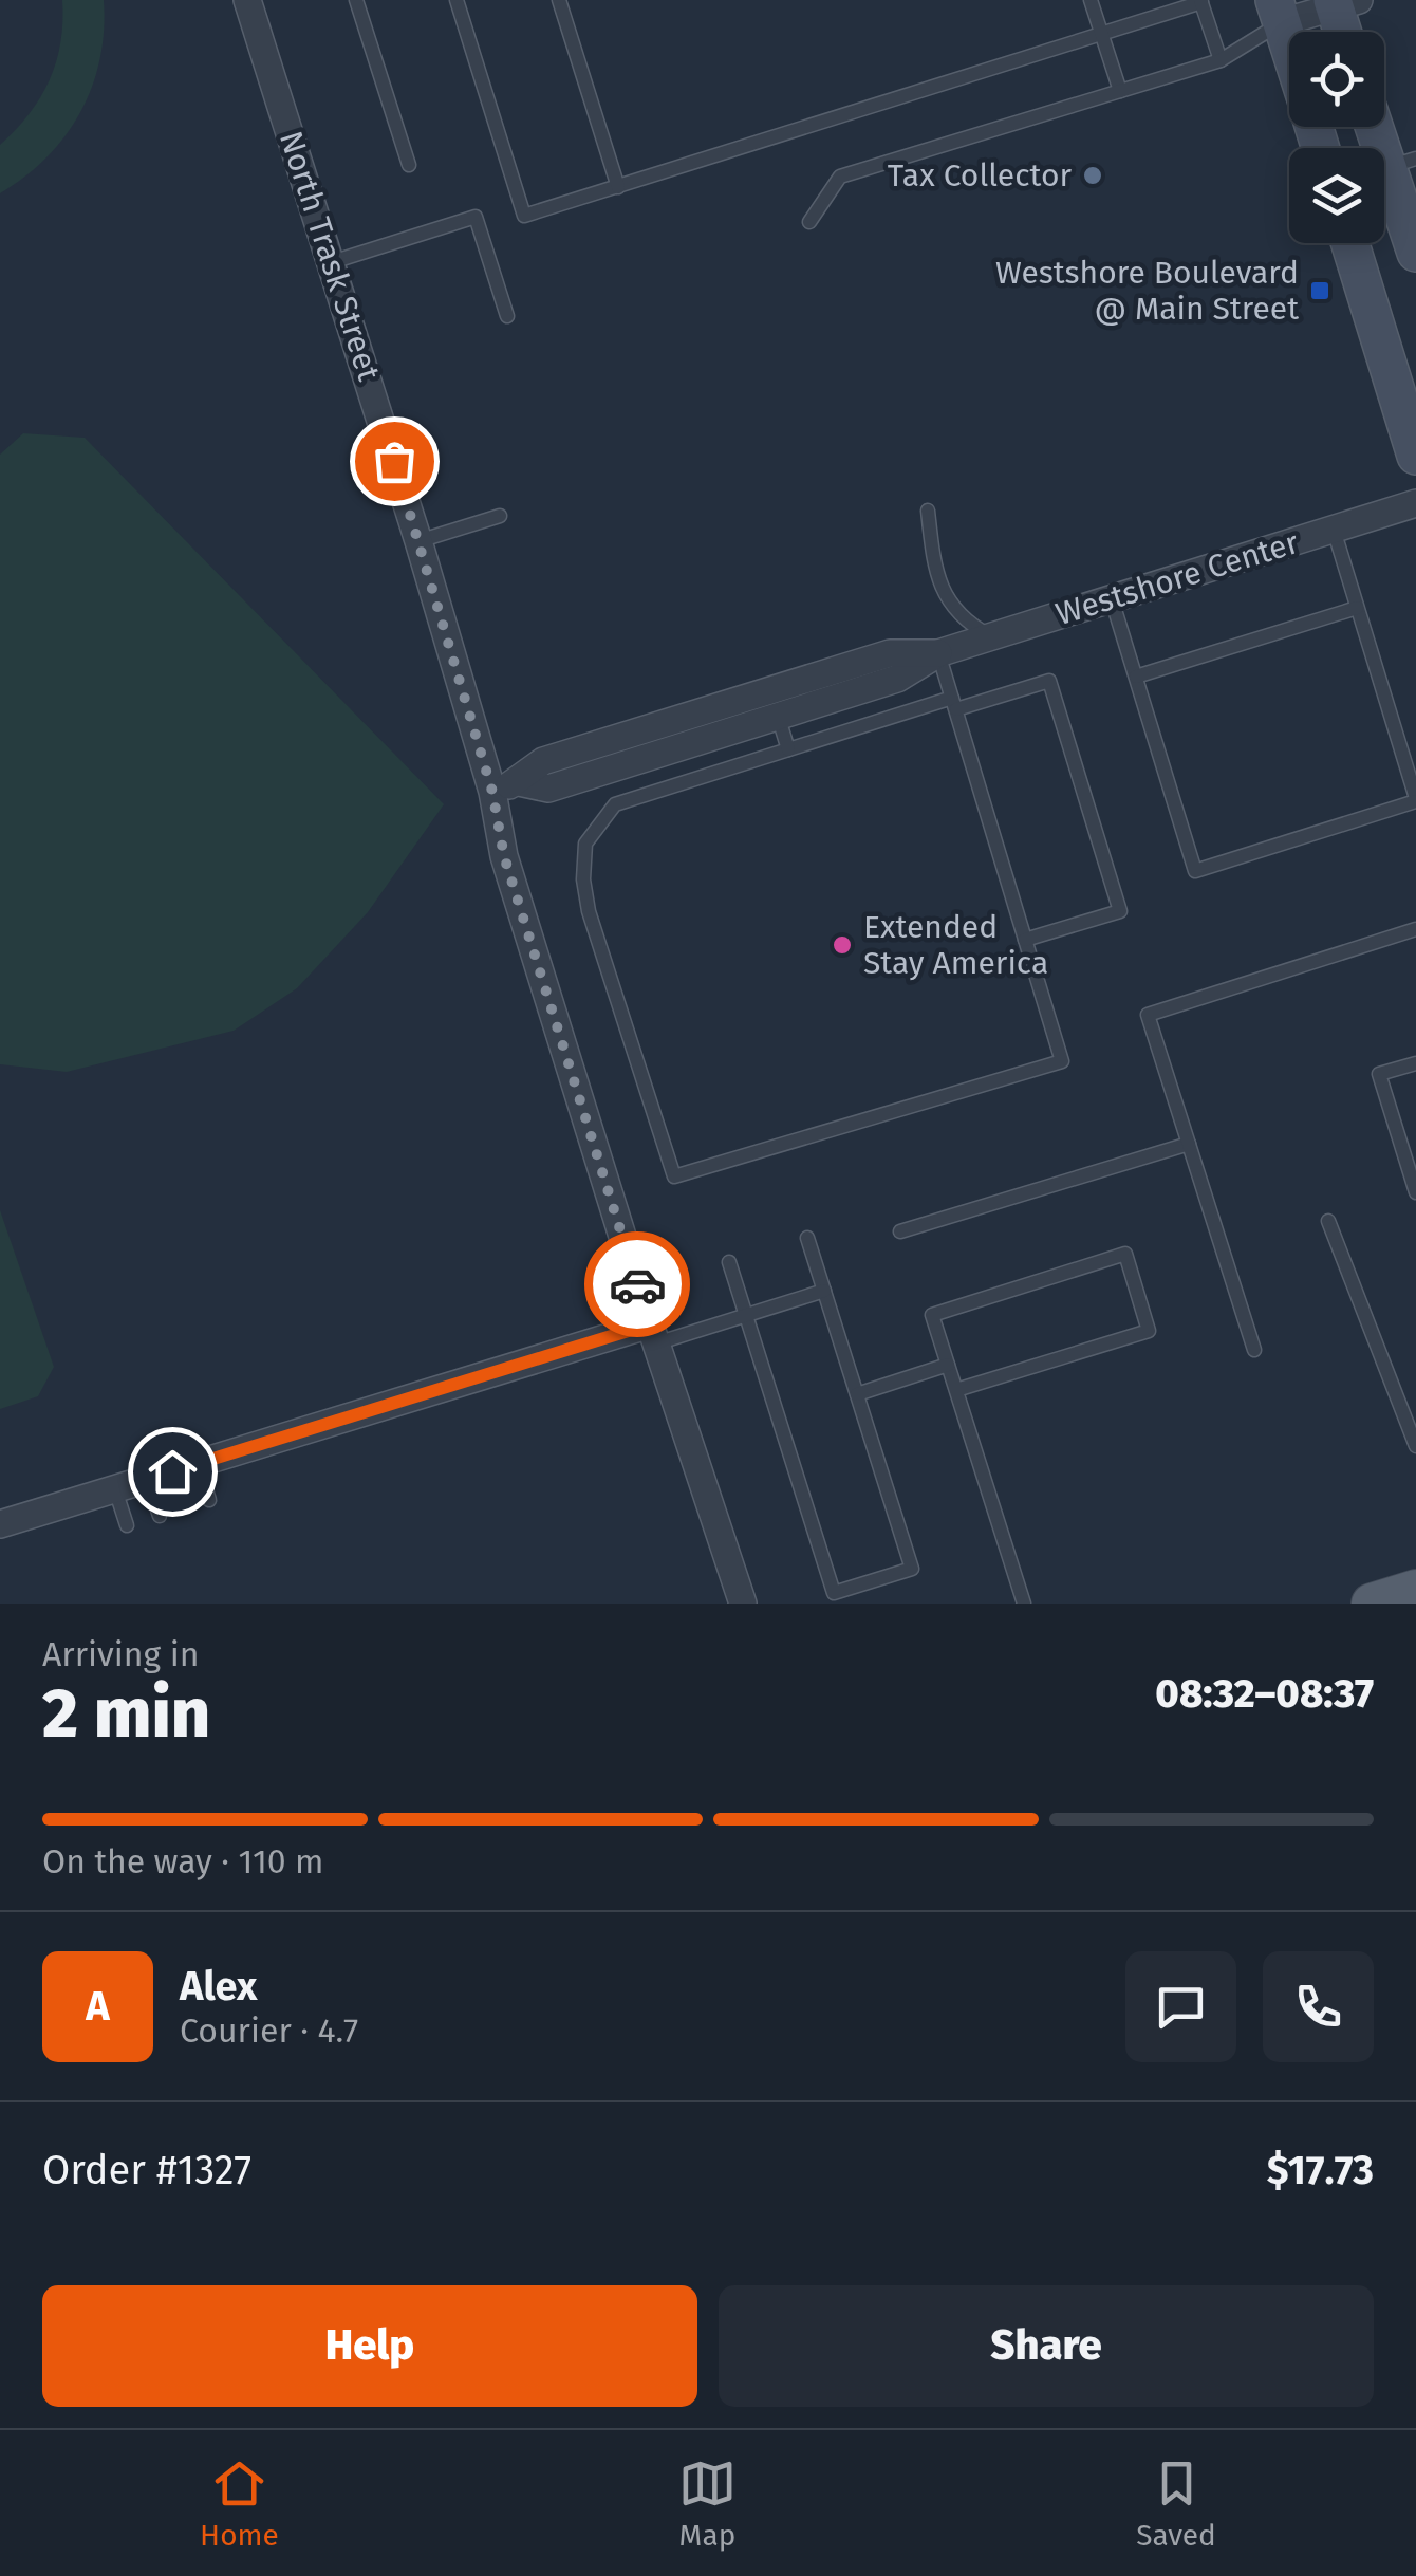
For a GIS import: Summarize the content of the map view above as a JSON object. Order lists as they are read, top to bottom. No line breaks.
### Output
{"streets":{"street":["North Trask Street","Westshore Center"]},"crossings":[["North Trask Street","Westshore Center"]],"places":{"other":["Tax Collector","Extended Stay America"],"transit":["Westshore Boulevard @ Main Street"]},"page":{"heading":["2 min","Arriving in","08:32–08:37"],"panel":["Alex","Courier · 4.7","Order #1327","$17.73"],"bar":"On the way · 110 m","round":"A","buttons":["Help","Share"],"tabs":["Home","Map","Saved"]}}
